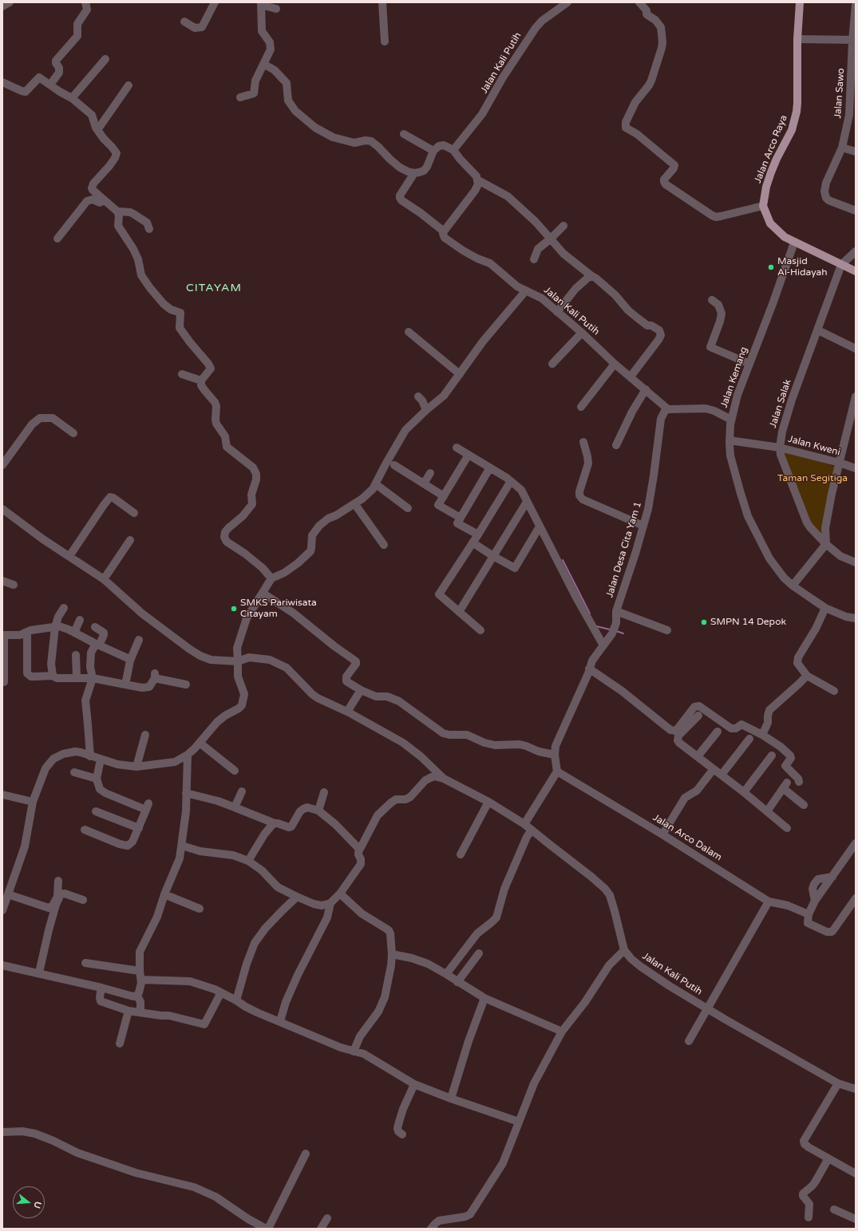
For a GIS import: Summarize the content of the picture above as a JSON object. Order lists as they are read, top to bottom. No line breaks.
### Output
{"streets":{"main road":["Jalan Arco Raya"],"street":["Jalan Kali Putih","Jalan Sawo","Jalan Kemang","Jalan Salak","Jalan Kweni","Jalan Desa Cita Yam 1","Jalan Arco Dalam"]},"crossings":[["Jalan Kali Putih","Jalan Desa Cita Yam 1"],["Jalan Kemang","Jalan Kweni"],["Jalan Salak","Jalan Kweni"]],"districts":["CITAYAM"],"parks":["Taman Segitiga"],"places":["Masjid Al-Hidayah","SMKS Pariwisata Citayam","SMPN 14 Depok"],"north":"right"}
